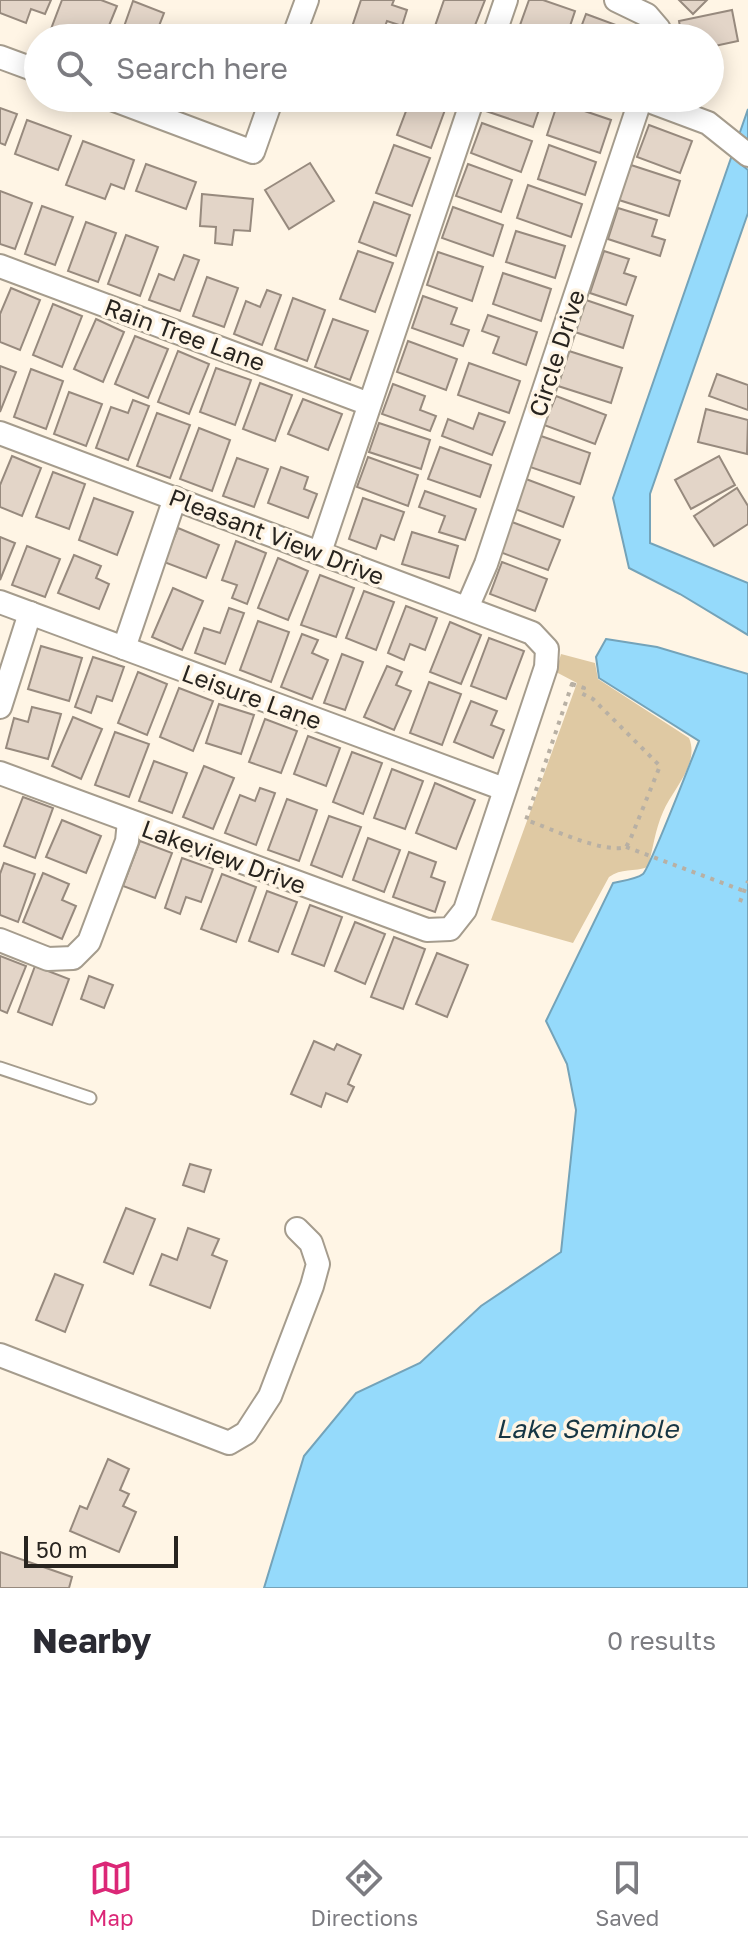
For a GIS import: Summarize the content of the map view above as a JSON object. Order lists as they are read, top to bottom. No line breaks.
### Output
{"streets":{"street":["Rain Tree Lane","Circle Drive","Pleasant View Drive","Leisure Lane","Lakeview Drive"]},"crossings":[["Circle Drive","Pleasant View Drive"],["Pleasant View Drive","Leisure Lane"],["Pleasant View Drive","Lakeview Drive"],["Leisure Lane","Lakeview Drive"]],"water":["Lake Seminole"],"scale_bar":"50 m","page":{"search":"Search here","scale":"50 m","heading":["Nearby","0 results"],"nav":["Map","Directions","Saved"]}}
